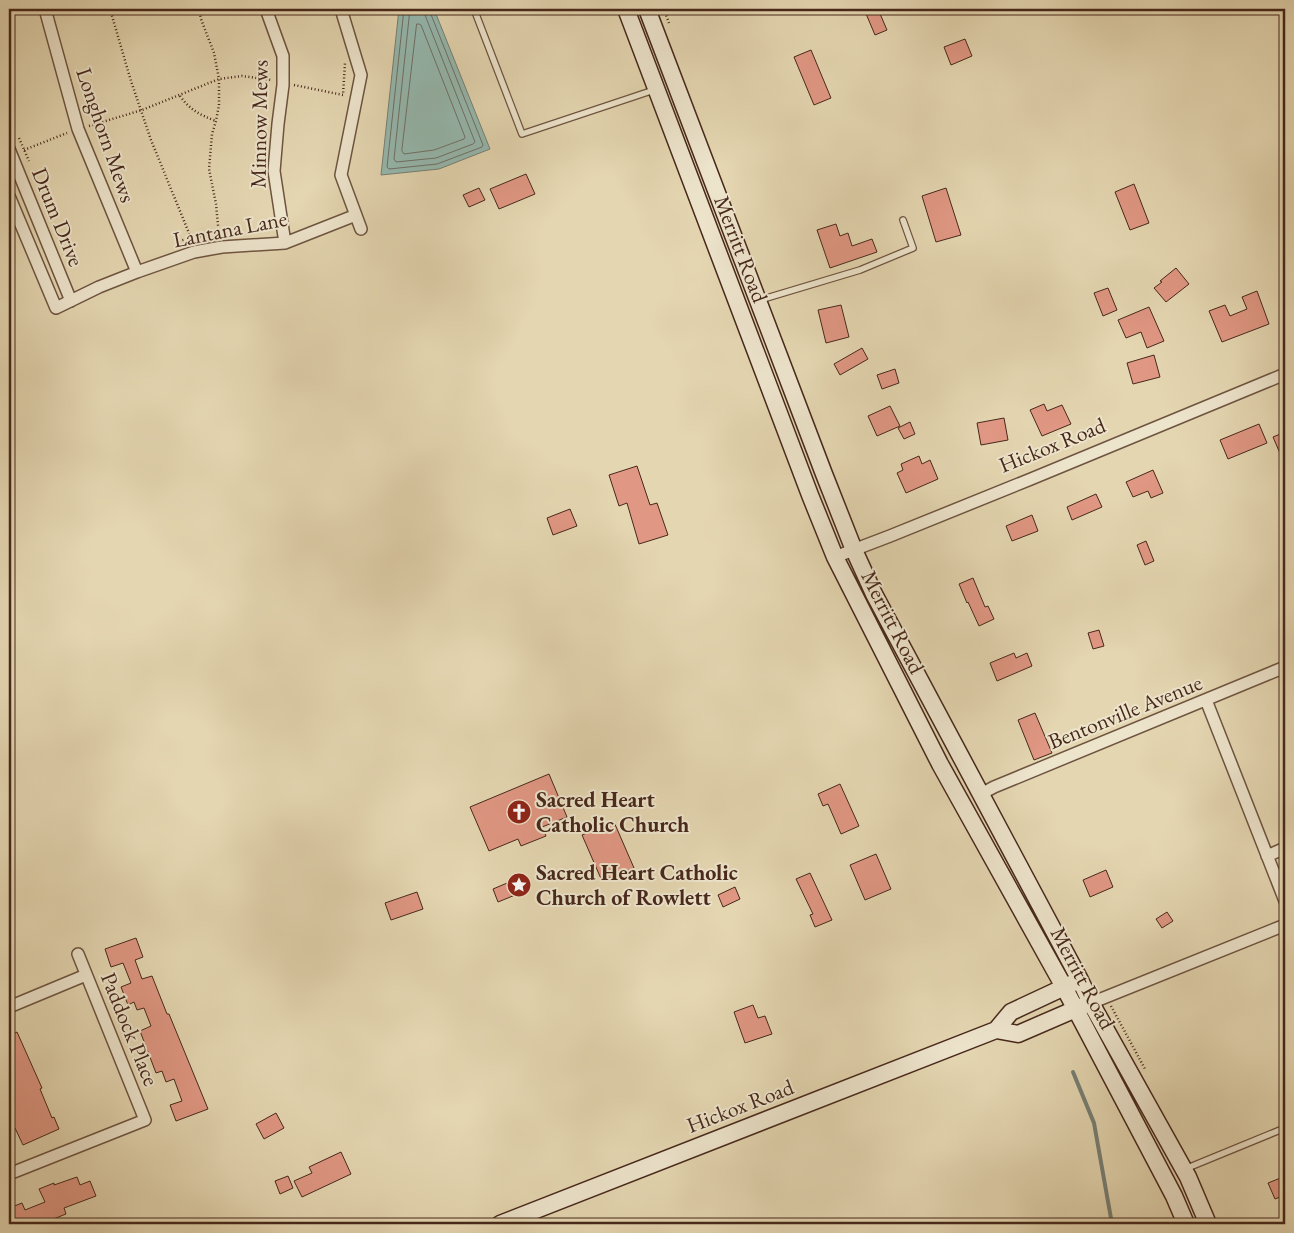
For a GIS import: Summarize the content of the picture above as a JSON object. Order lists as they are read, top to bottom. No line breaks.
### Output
{"streets":{"street":["Minnow Mews","Longhorn Mews","Drum Drive","Lantana Lane","Merritt Road","Hickox Road","Bentonville Avenue","Paddock Place"]},"crossings":[["Minnow Mews","Lantana Lane"],["Longhorn Mews","Lantana Lane"],["Drum Drive","Lantana Lane"],["Merritt Road","Hickox Road"],["Merritt Road","Bentonville Avenue"]],"places":{"church":["Sacred Heart Catholic Church"],"place":["Sacred Heart Catholic Church of Rowlett"]}}
